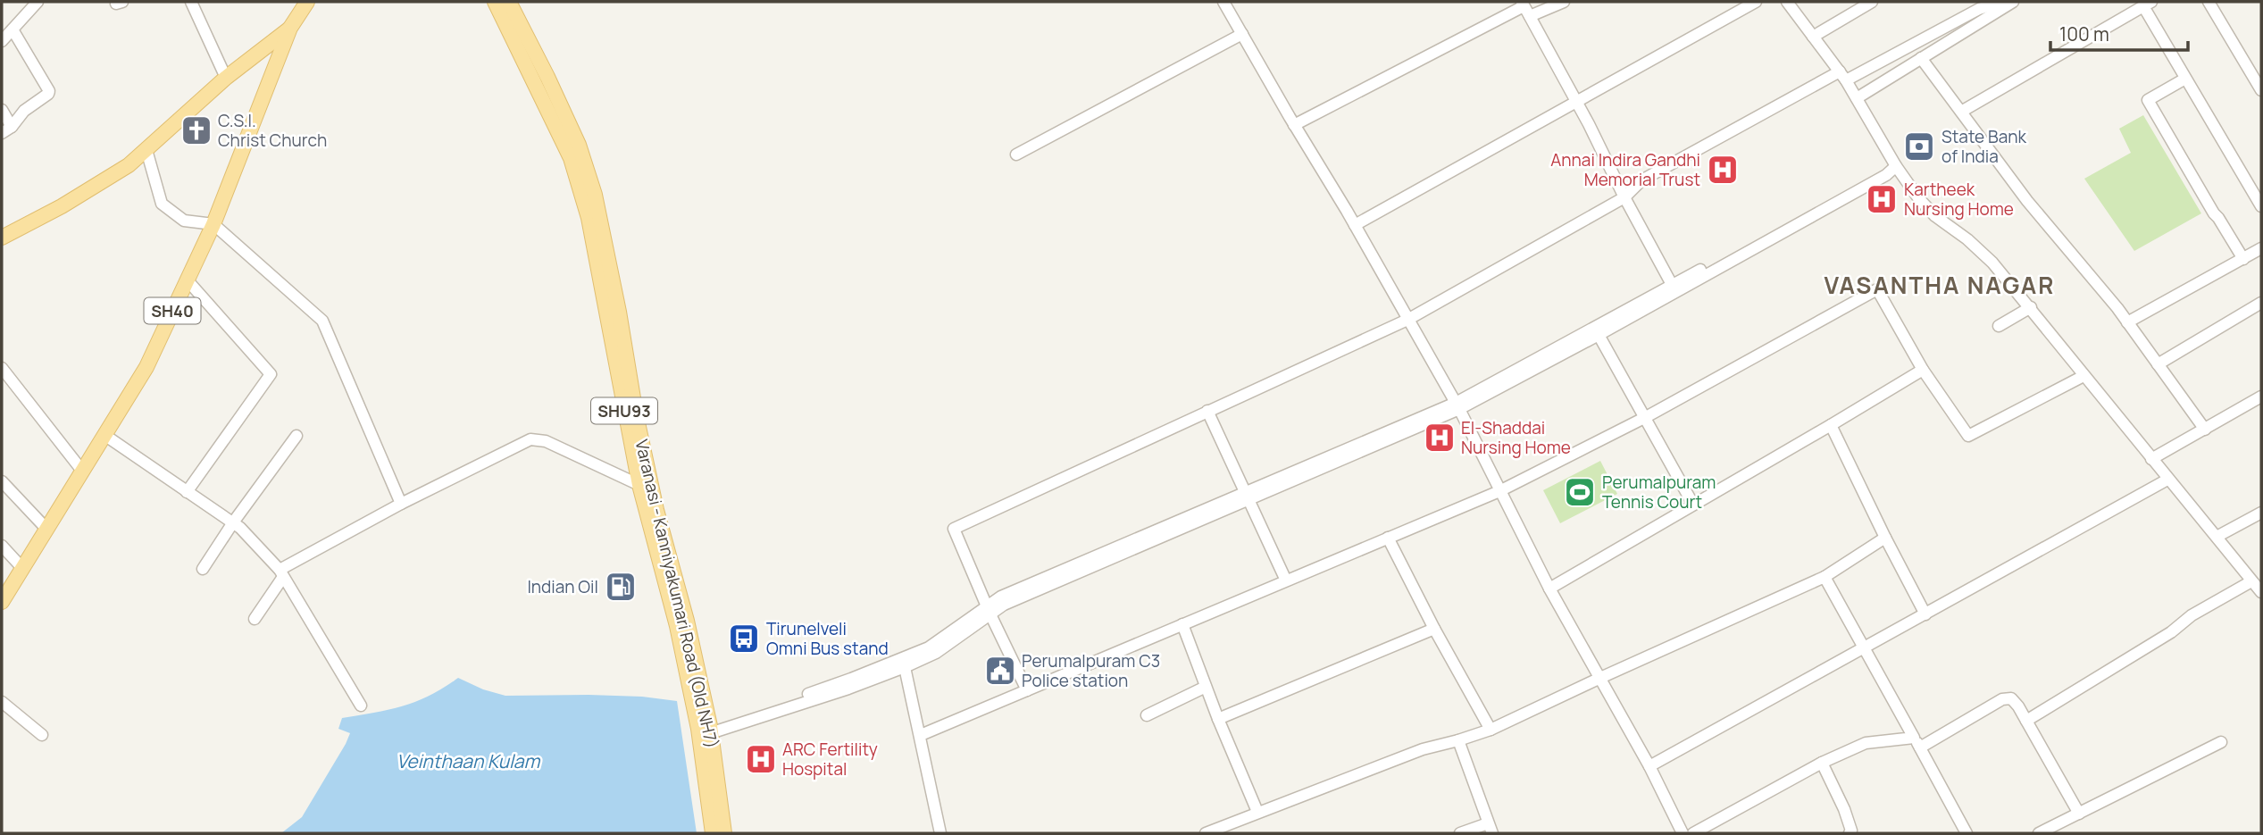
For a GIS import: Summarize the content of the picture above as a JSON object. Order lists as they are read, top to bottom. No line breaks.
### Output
{"streets":{"main road":["SH40","SHU93","Varanasi - Kanniyakumari Road (Old NH7)"]},"districts":["VASANTHA NAGAR"],"water":["Veinthaan Kulam"],"places":{"church":["C.S.I. Christ Church"],"bank":["State Bank of India"],"hospital":["Annai Indira Gandhi Memorial Trust","Kartheek Nursing Home","El-Shaddai Nursing Home","ARC Fertility Hospital"],"sports":["Perumalpuram Tennis Court"],"fuel station":["Indian Oil"],"bus stop":["Tirunelveli Omni Bus stand"],"public building":["Perumalpuram C3 Police station"]},"scale_bar":"100 m"}
